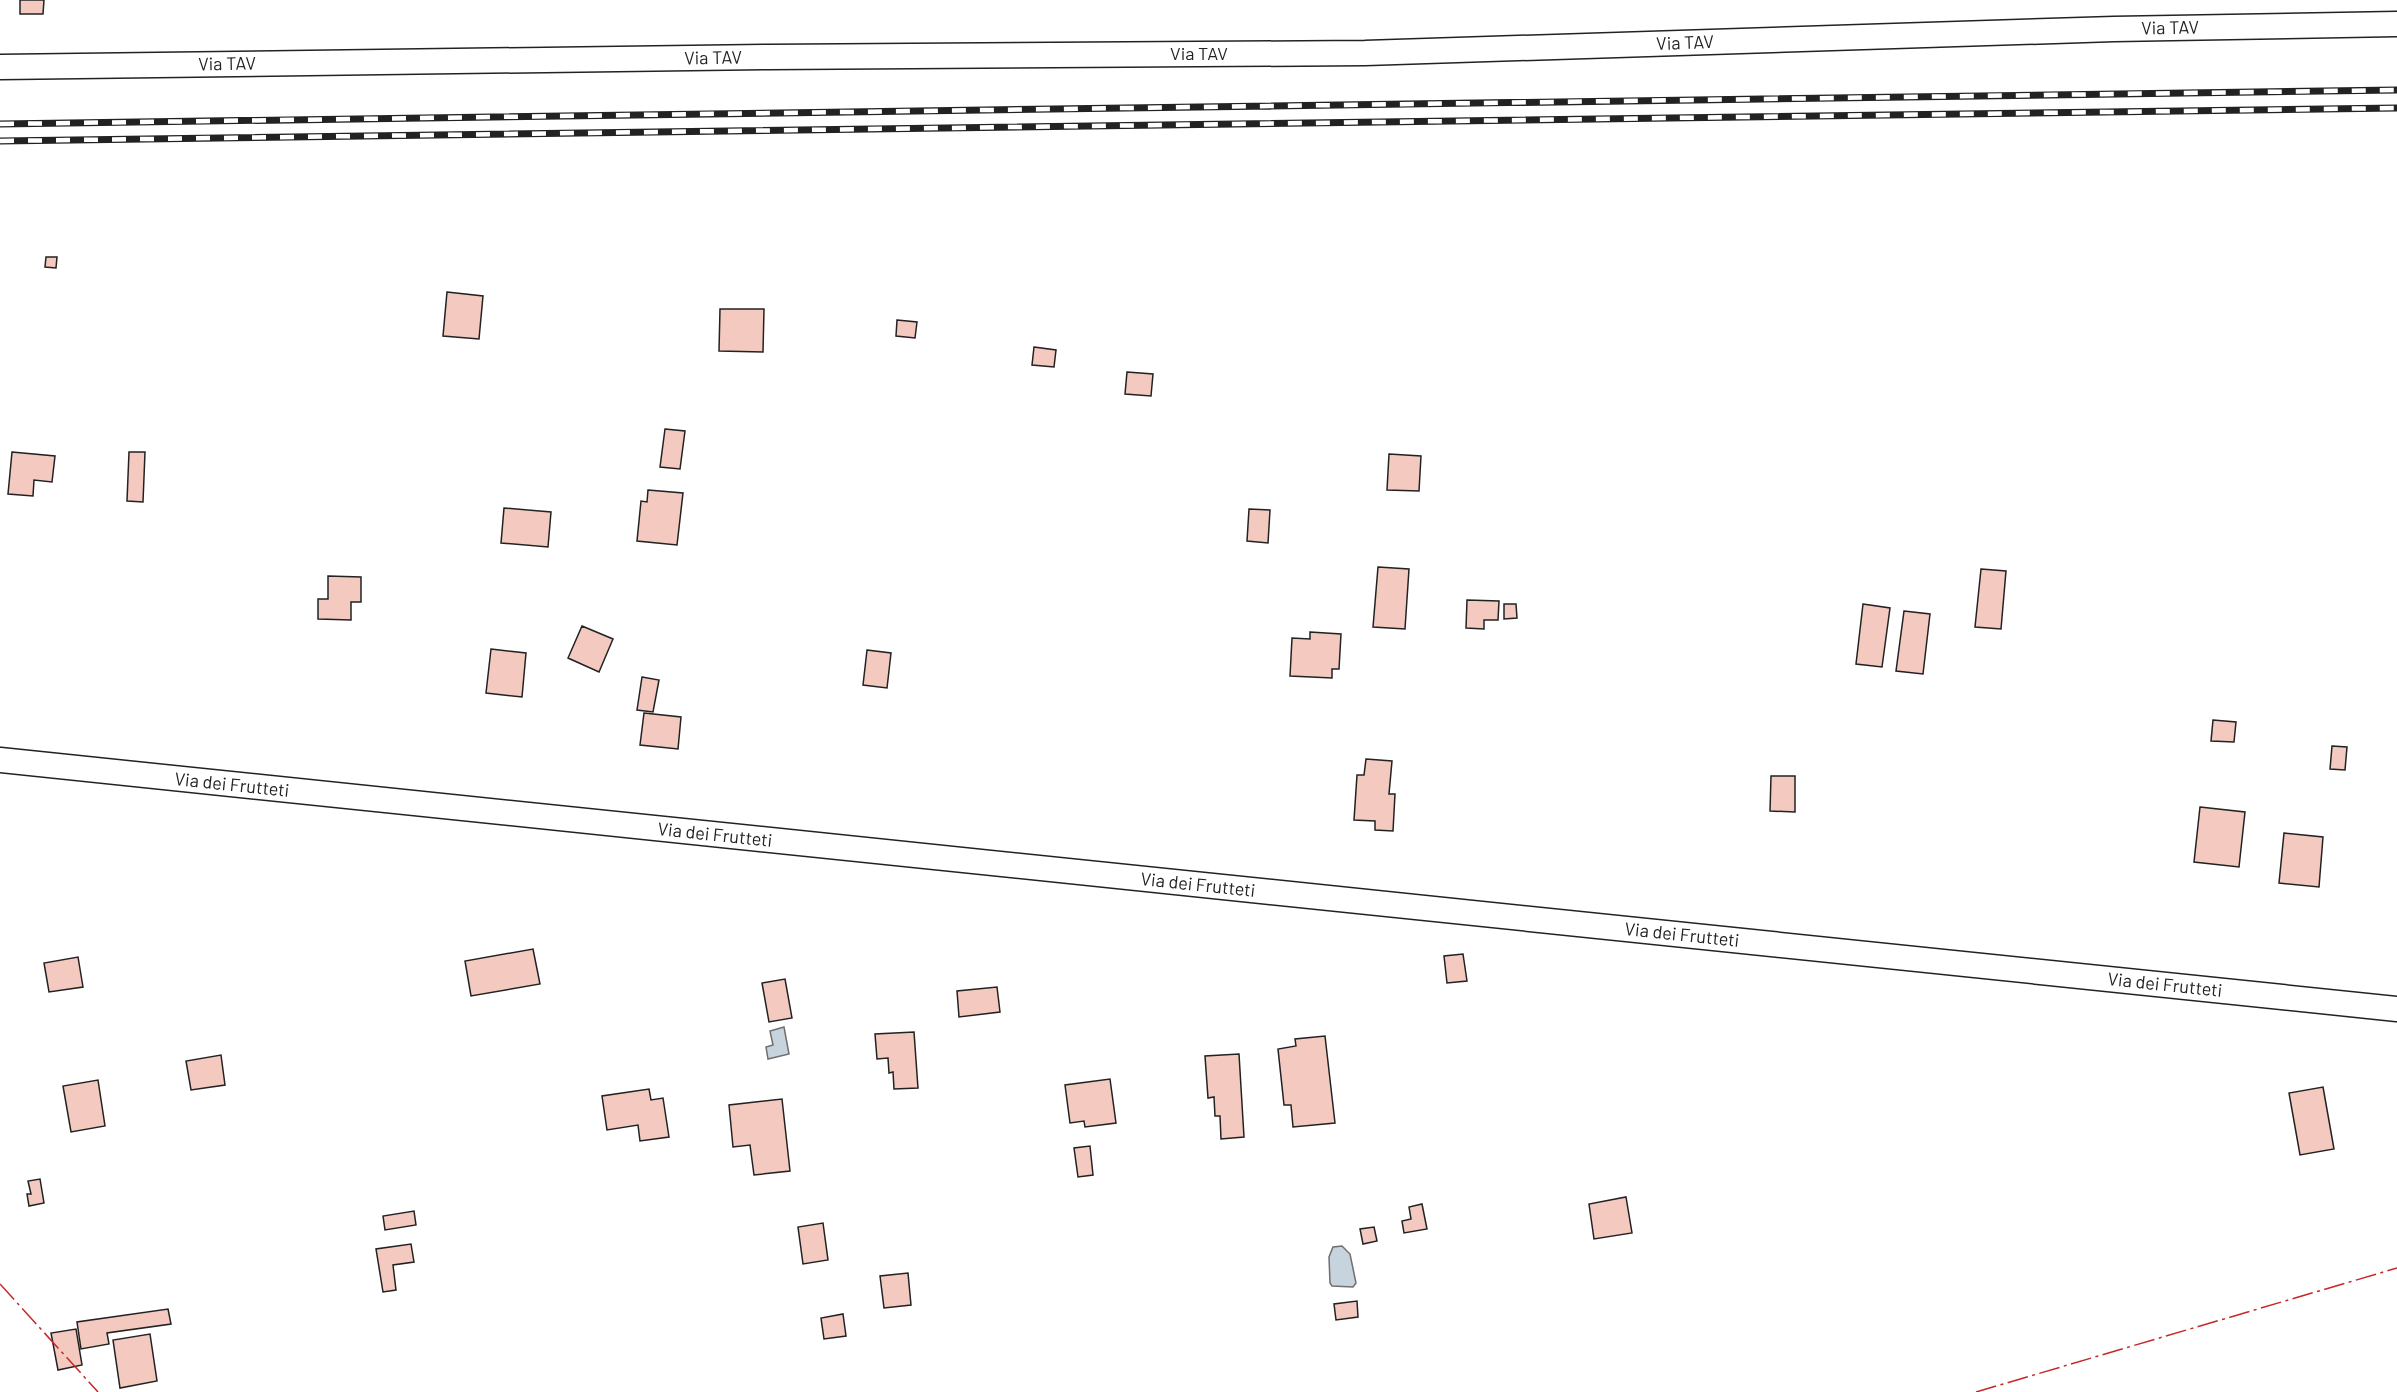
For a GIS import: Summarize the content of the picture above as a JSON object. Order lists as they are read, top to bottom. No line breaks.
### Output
{"streets":{"street":["Via TAV","Via dei Frutteti"]}}
